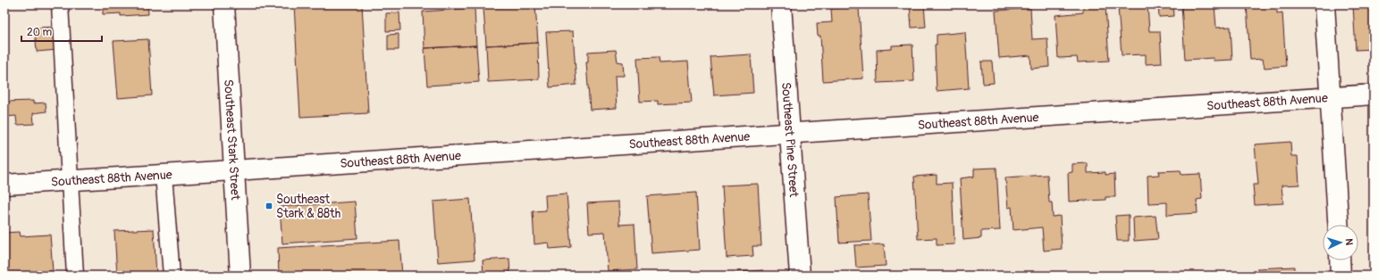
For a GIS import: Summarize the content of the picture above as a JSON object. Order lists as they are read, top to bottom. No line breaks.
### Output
{"streets":{"street":["Southeast 88th Avenue","Southeast Stark Street","Southeast Pine Street"]},"crossings":[["Southeast 88th Avenue","Southeast Stark Street"],["Southeast 88th Avenue","Southeast Pine Street"]],"places":{"transit":["Southeast Stark & 88th"]},"scale_bar":"20 m","north":"right"}
